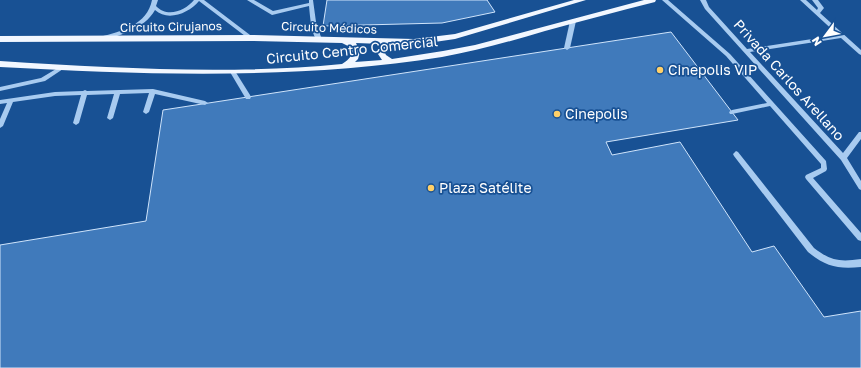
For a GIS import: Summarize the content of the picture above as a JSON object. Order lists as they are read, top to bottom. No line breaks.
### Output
{"streets":{"main road":["Circuito Cirujanos","Circuito Médicos","Circuito Centro Comercial"],"street":["Privada Carlos Arellano"]},"crossings":[["Circuito Cirujanos","Circuito Médicos"]],"places":["Cinepolis VIP","Cinepolis","Plaza Satélite"],"north":"bottom left"}
